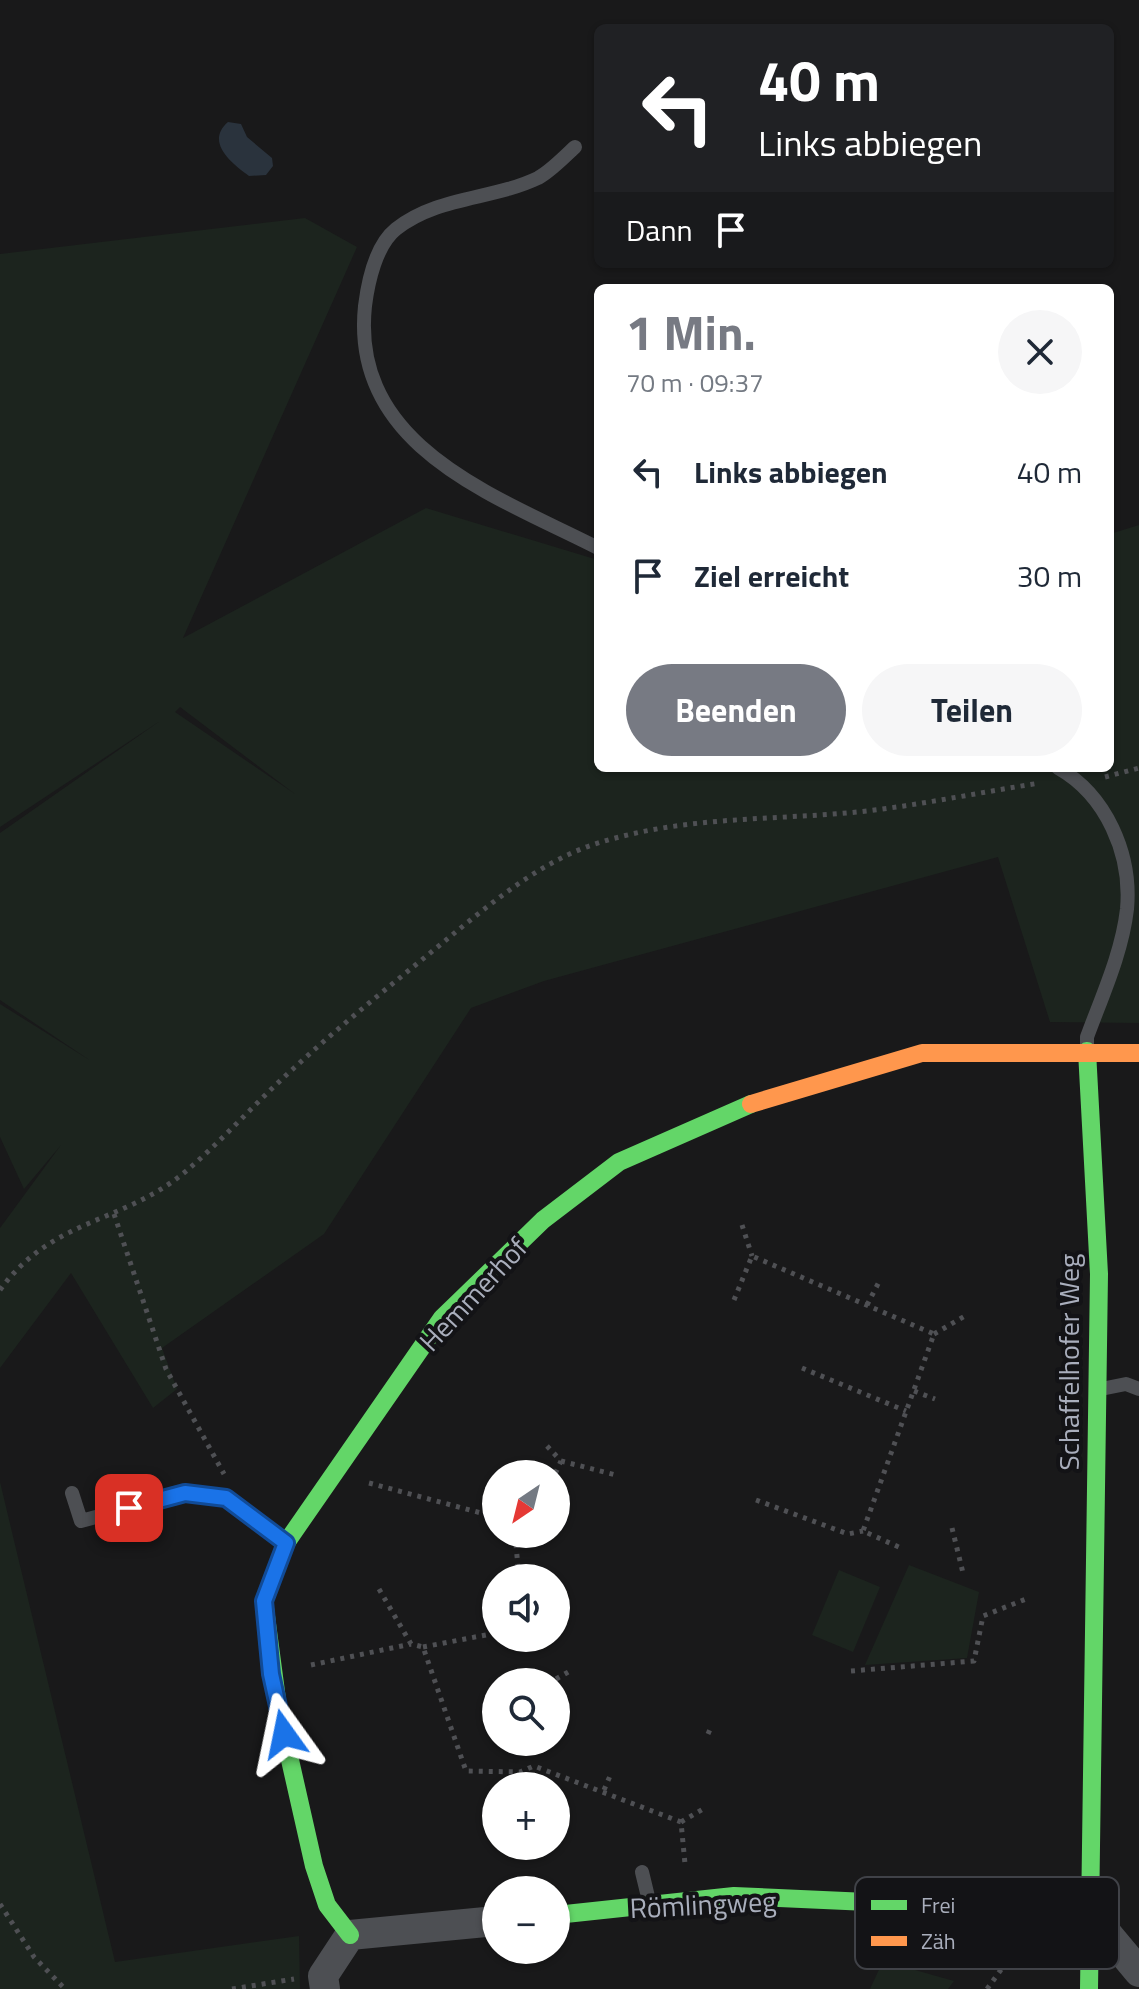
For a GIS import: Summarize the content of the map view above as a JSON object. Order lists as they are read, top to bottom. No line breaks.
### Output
{"streets":{"street":["Hemmerhof","Schaffelhofer Weg","Römlingweg"]},"crossings":[["Hemmerhof","Schaffelhofer Weg"]],"legend":["Frei","Zäh"],"north":"bottom left","page":{"turn":["40 m","Links abbiegen"],"then":"Dann","heading":["1 Min.","70 m · 09:37"],"list":[{"name":"Links abbiegen","value":"40 m"},{"name":"Ziel erreicht","value":"30 m"}],"buttons":["Beenden","Teilen"],"map_buttons":["+","−"]}}
